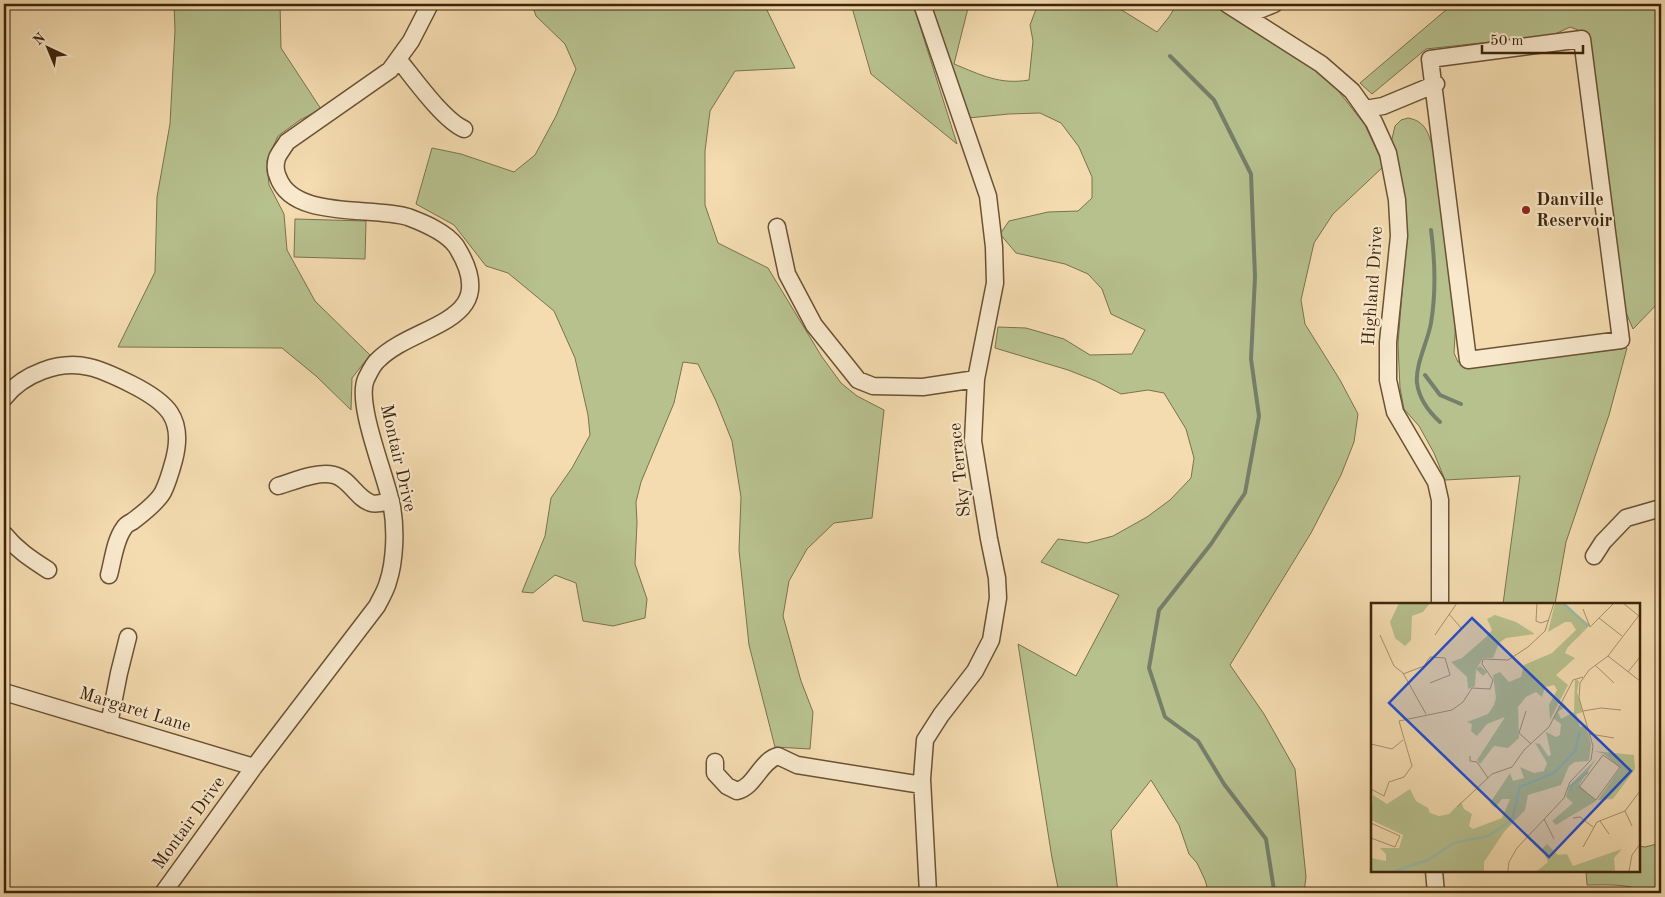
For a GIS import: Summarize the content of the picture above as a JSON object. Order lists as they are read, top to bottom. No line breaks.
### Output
{"streets":{"street":["Highland Drive","Montair Drive","Sky Terrace","Margaret Lane"]},"crossings":[["Montair Drive","Margaret Lane"]],"places":["Danville Reservoir"],"scale_bar":"50 m","north":"top left"}
